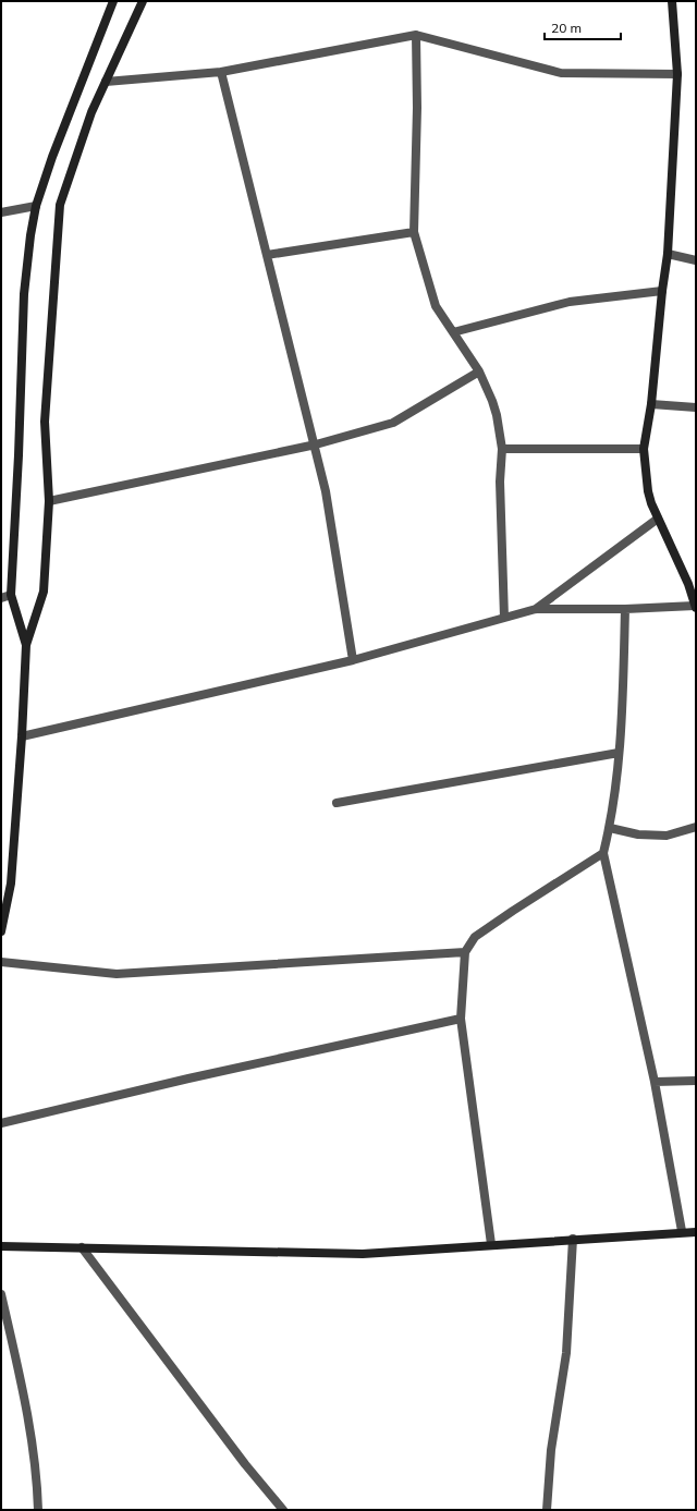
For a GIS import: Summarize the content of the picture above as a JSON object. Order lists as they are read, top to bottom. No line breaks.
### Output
{"scale_bar":"20 m"}
